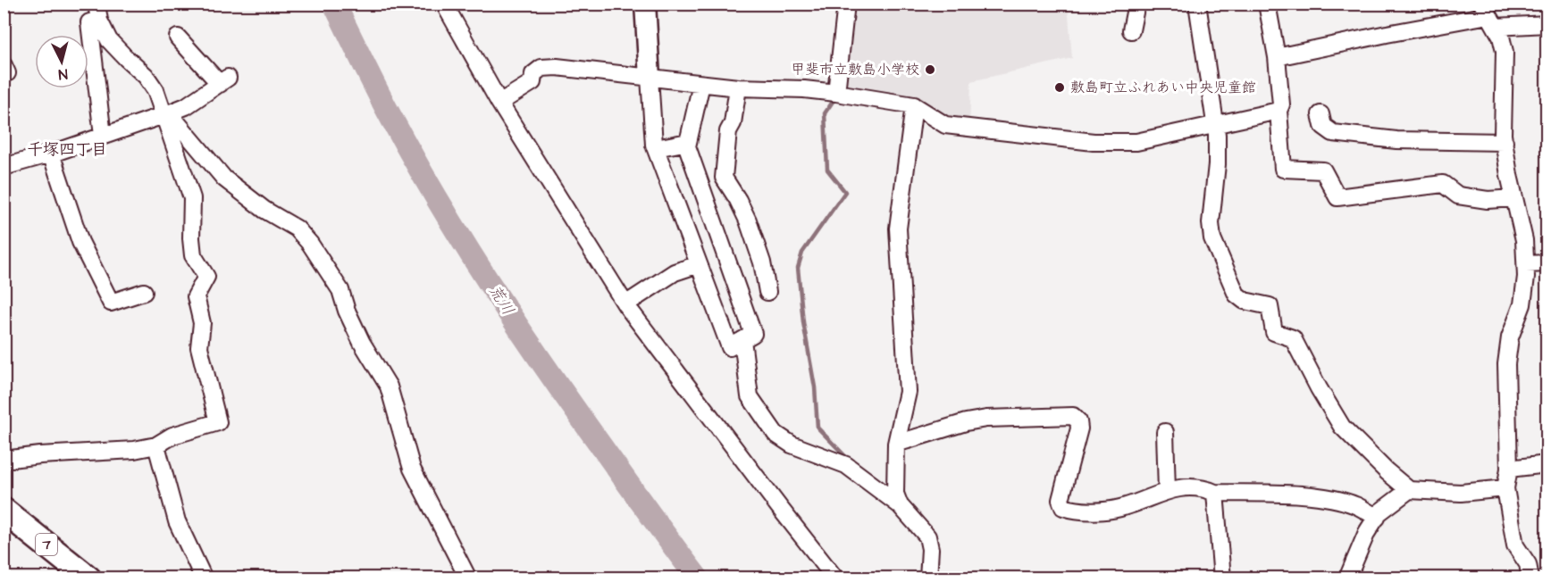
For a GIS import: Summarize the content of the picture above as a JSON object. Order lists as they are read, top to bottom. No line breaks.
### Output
{"streets":{"main road":["7"]},"districts":["千塚四丁目"],"water":["荒川"],"places":["甲斐市立敷島小学校","敷島町立ふれあい中央児童館"],"north":"bottom"}
